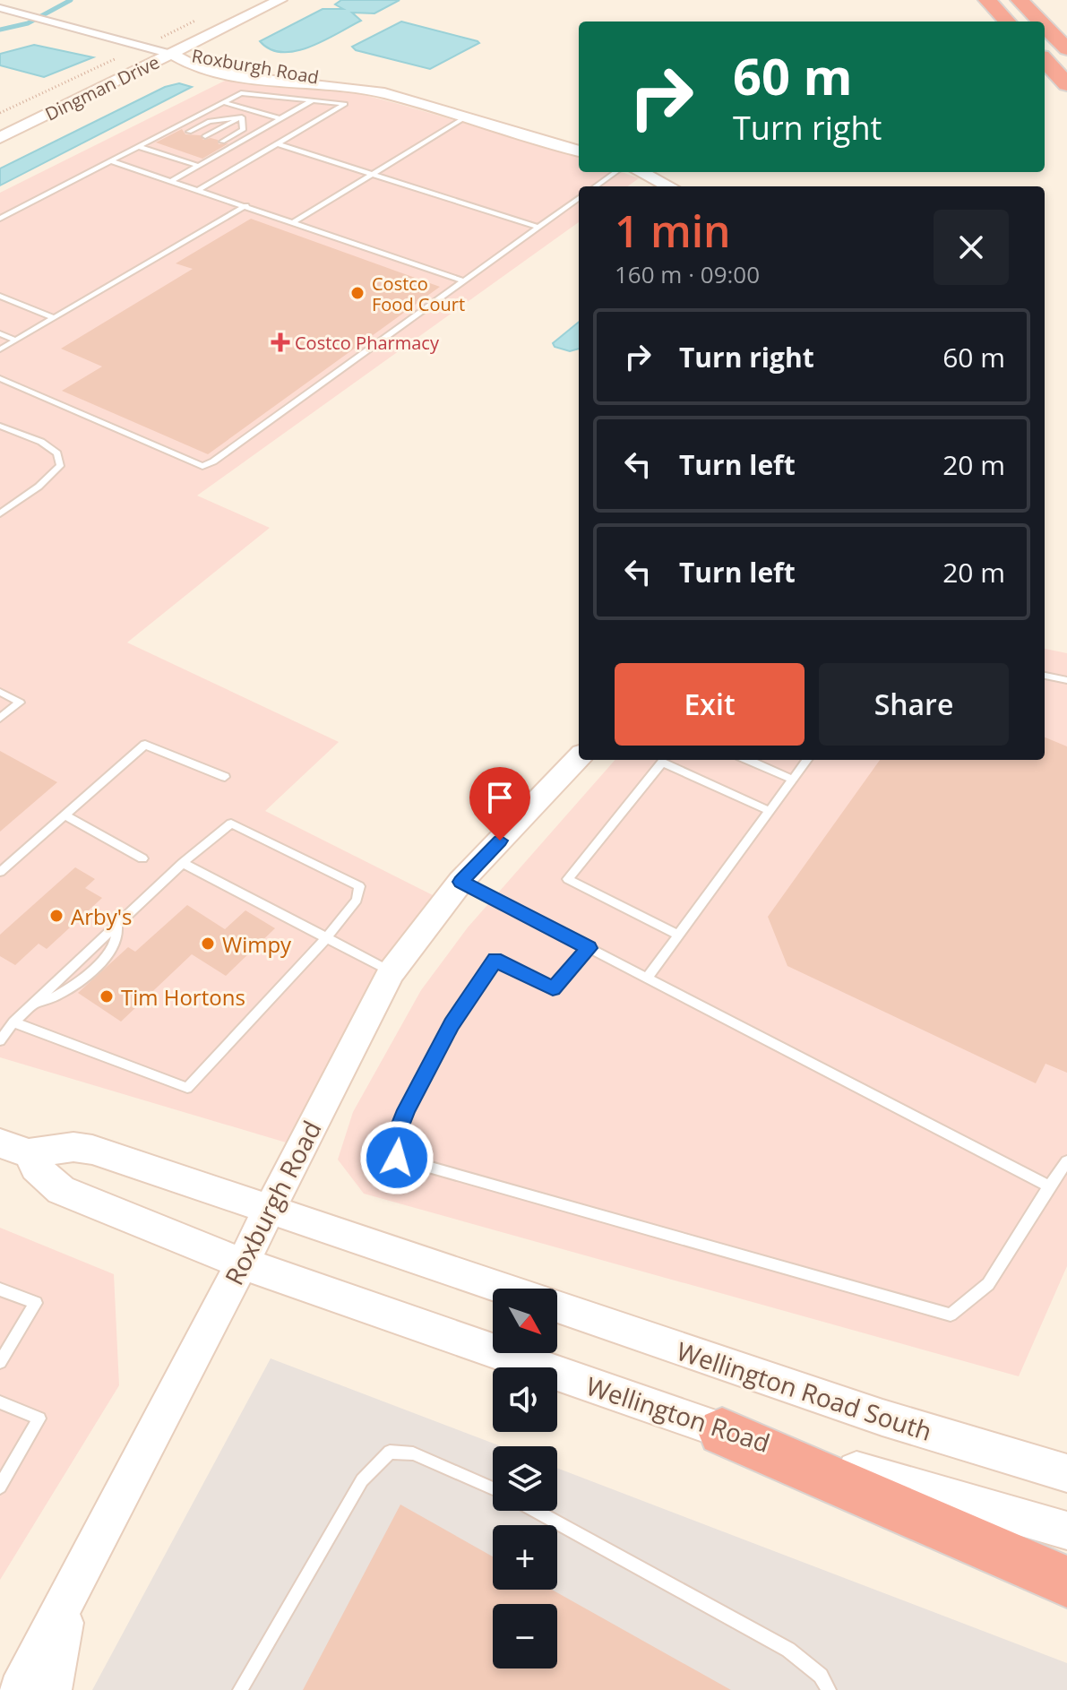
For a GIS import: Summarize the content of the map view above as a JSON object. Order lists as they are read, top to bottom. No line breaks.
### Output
{"streets":{"main road":["Roxburgh Road","Dingman Drive","Wellington Road South","Wellington Road"]},"crossings":[["Roxburgh Road","Dingman Drive"],["Roxburgh Road","Wellington Road South"],["Roxburgh Road","Wellington Road"],["Wellington Road South","Wellington Road"]],"places":{"other":["Costco Food Court","Arby's","Wimpy","Tim Hortons"],"health":["Costco Pharmacy"]},"north":"bottom right","page":{"turn":["60 m","Turn right"],"heading":["1 min","160 m · 09:00"],"list":[{"name":"Turn right","value":"60 m"},{"name":"Turn left","value":"20 m"},{"name":"Turn left","value":"20 m"}],"buttons":["Exit","Share"],"map_buttons":["+","−"]}}
